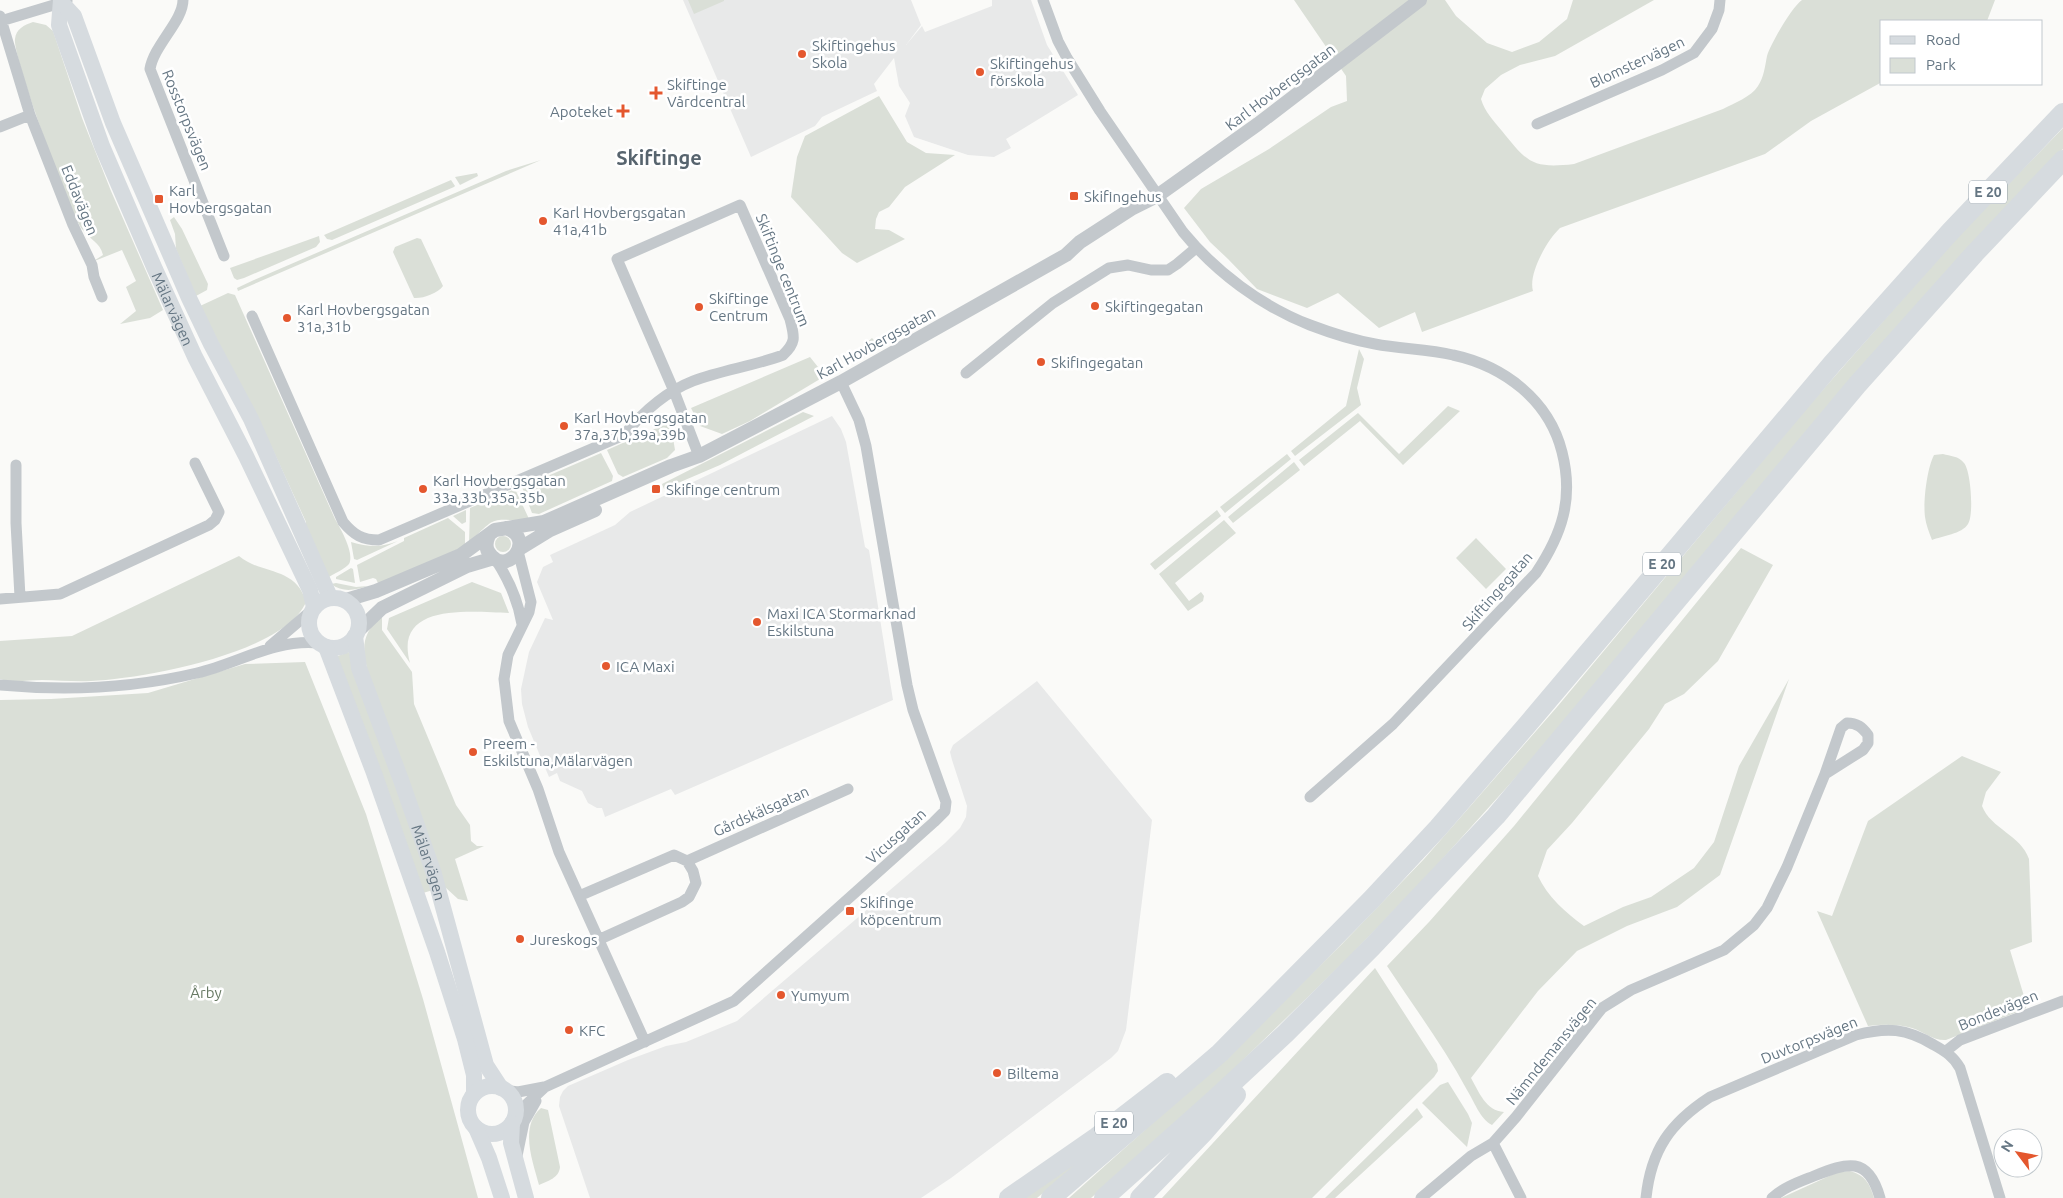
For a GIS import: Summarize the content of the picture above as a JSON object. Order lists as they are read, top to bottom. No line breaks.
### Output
{"streets":{"highway":["E 20"],"main road":["Mälarvägen"],"street":["Blomstervägen","Karl Hovbergsgatan","Rosstorpsvägen","Eddavägen","Skiftinge centrum","Skiftingegatan","Gårdskälsgatan","Vicusgatan","Bondevägen","Duvtorpsvägen","Nämndemansvägen"]},"crossings":[["Karl Hovbergsgatan","Skiftingegatan"],["Karl Hovbergsgatan","Vicusgatan"],["Eddavägen","Mälarvägen"],["Mälarvägen","Vicusgatan"],["Bondevägen","Duvtorpsvägen"]],"districts":["Skiftinge"],"parks":["Årby"],"places":{"other":["Skiftingehus Skola","Skiftingehus förskola","Karl Hovbergsgatan 41a,41b","Skiftingegatan","Skiftinge Centrum","Karl Hovbergsgatan 31a,31b","Skifingegatan","Karl Hovbergsgatan 37a,37b,39a,39b","Karl Hovbergsgatan 33a,33b,35a,35b","Maxi ICA Stormarknad Eskilstuna","ICA Maxi","Preem - Eskilstuna,Mälarvägen","Jureskogs","Yumyum","KFC","Biltema"],"health":["Skiftinge Vårdcentral","Apoteket"],"transit":["Skifingehus","Karl Hovbergsgatan","Skifinge centrum","Skifinge köpcentrum"]},"legend":["Road","Park"],"north":"top left"}
